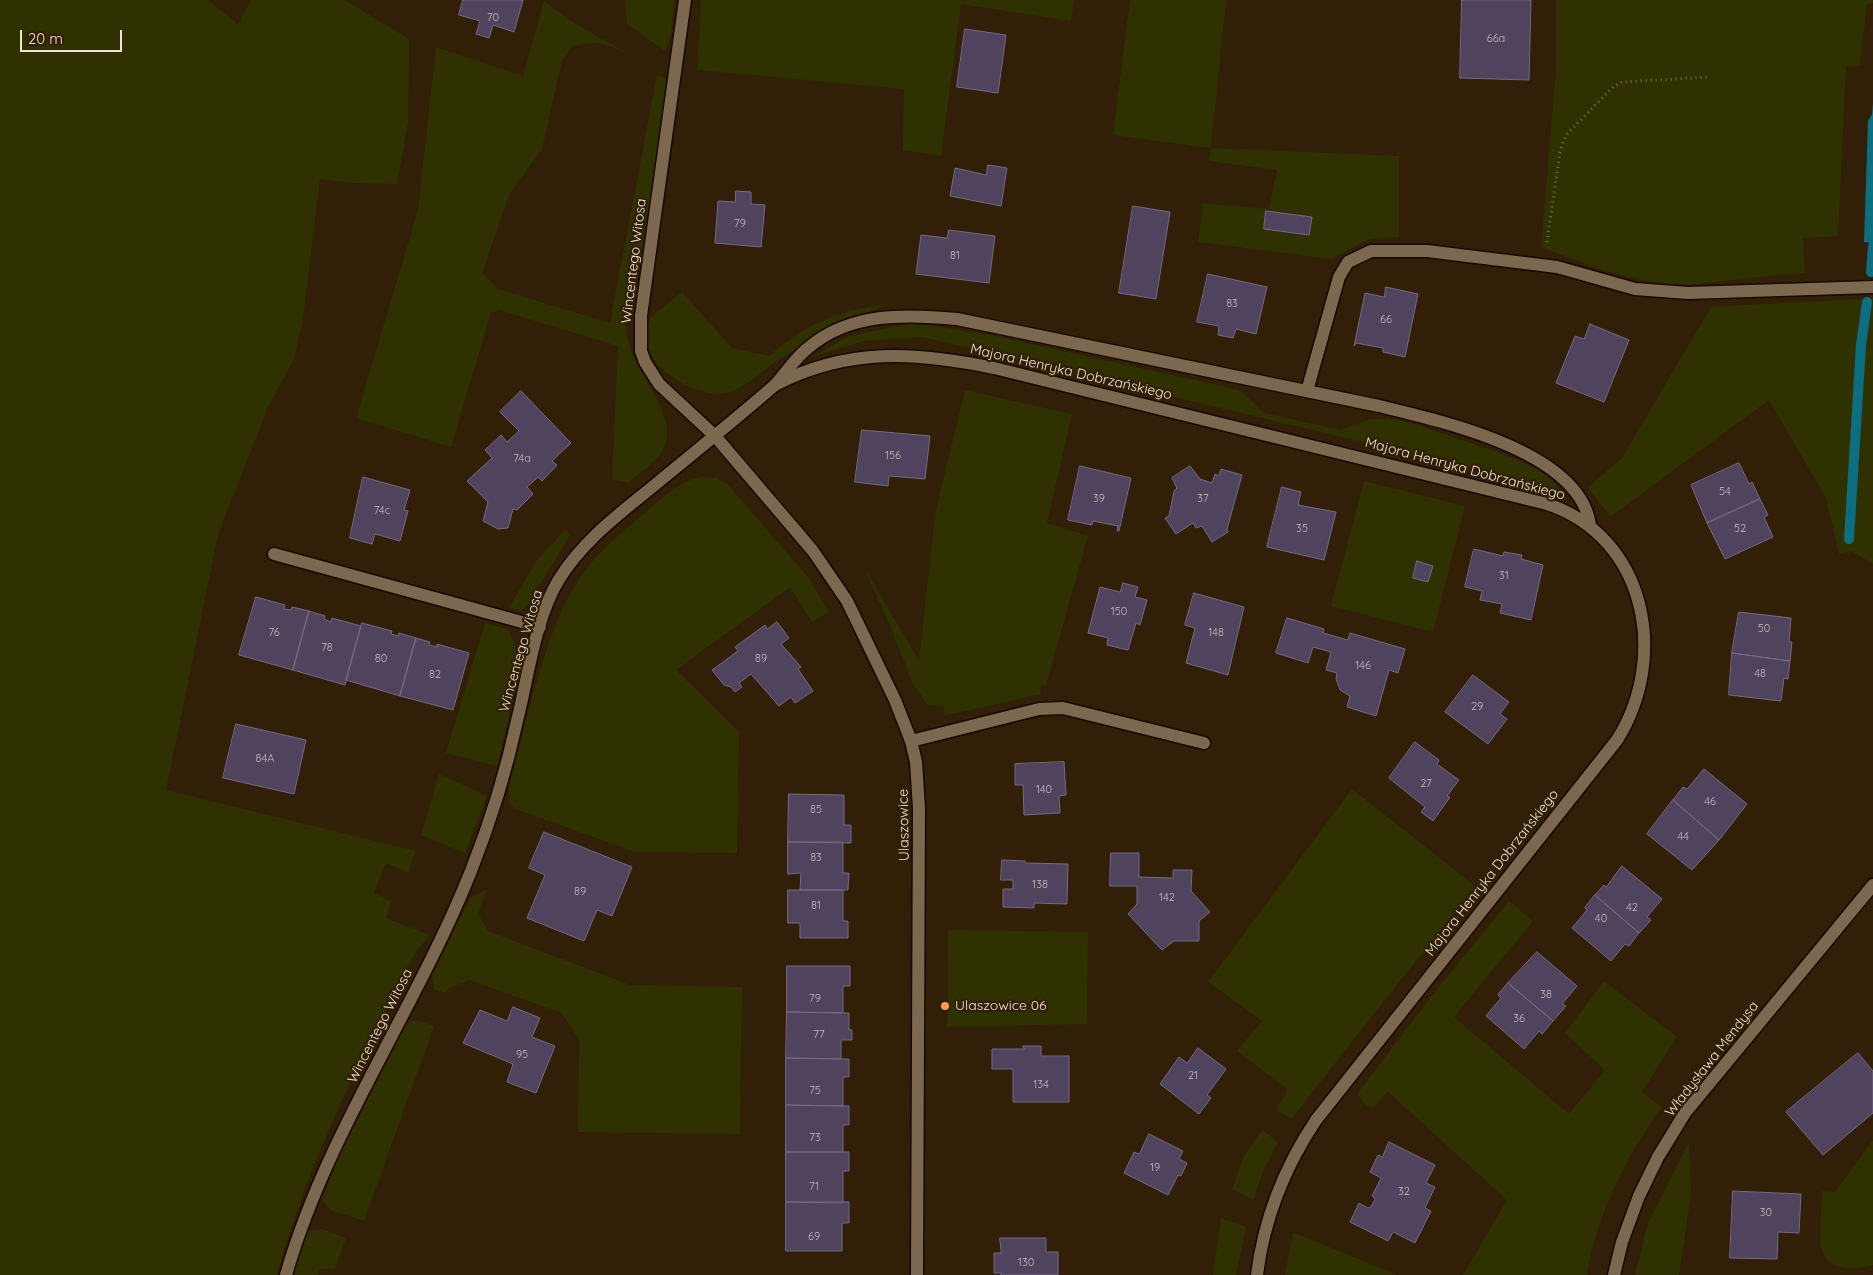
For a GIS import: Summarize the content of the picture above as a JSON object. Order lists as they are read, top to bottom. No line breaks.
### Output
{"streets":{"street":["Wincentego Witosa","Majora Henryka Dobrzańskiego","Ulaszowice","Władysława Mendysa"]},"crossings":[["Wincentego Witosa","Majora Henryka Dobrzańskiego"],["Wincentego Witosa","Ulaszowice"],["Majora Henryka Dobrzańskiego","Ulaszowice"]],"places":["Ulaszowice 06"],"house_numbers":["70","66a","79","81","83","66","156","74a","54","39","37","74c","35","52","31","150","50","76","148","78","80","89","146","48","82","29","84A","27","140","46","85","44","83","138","89","142","81","42","40","38","79","36","77","95","21","134","75","73","19","71","32","30","69","130"],"scale_bar":"20 m"}
